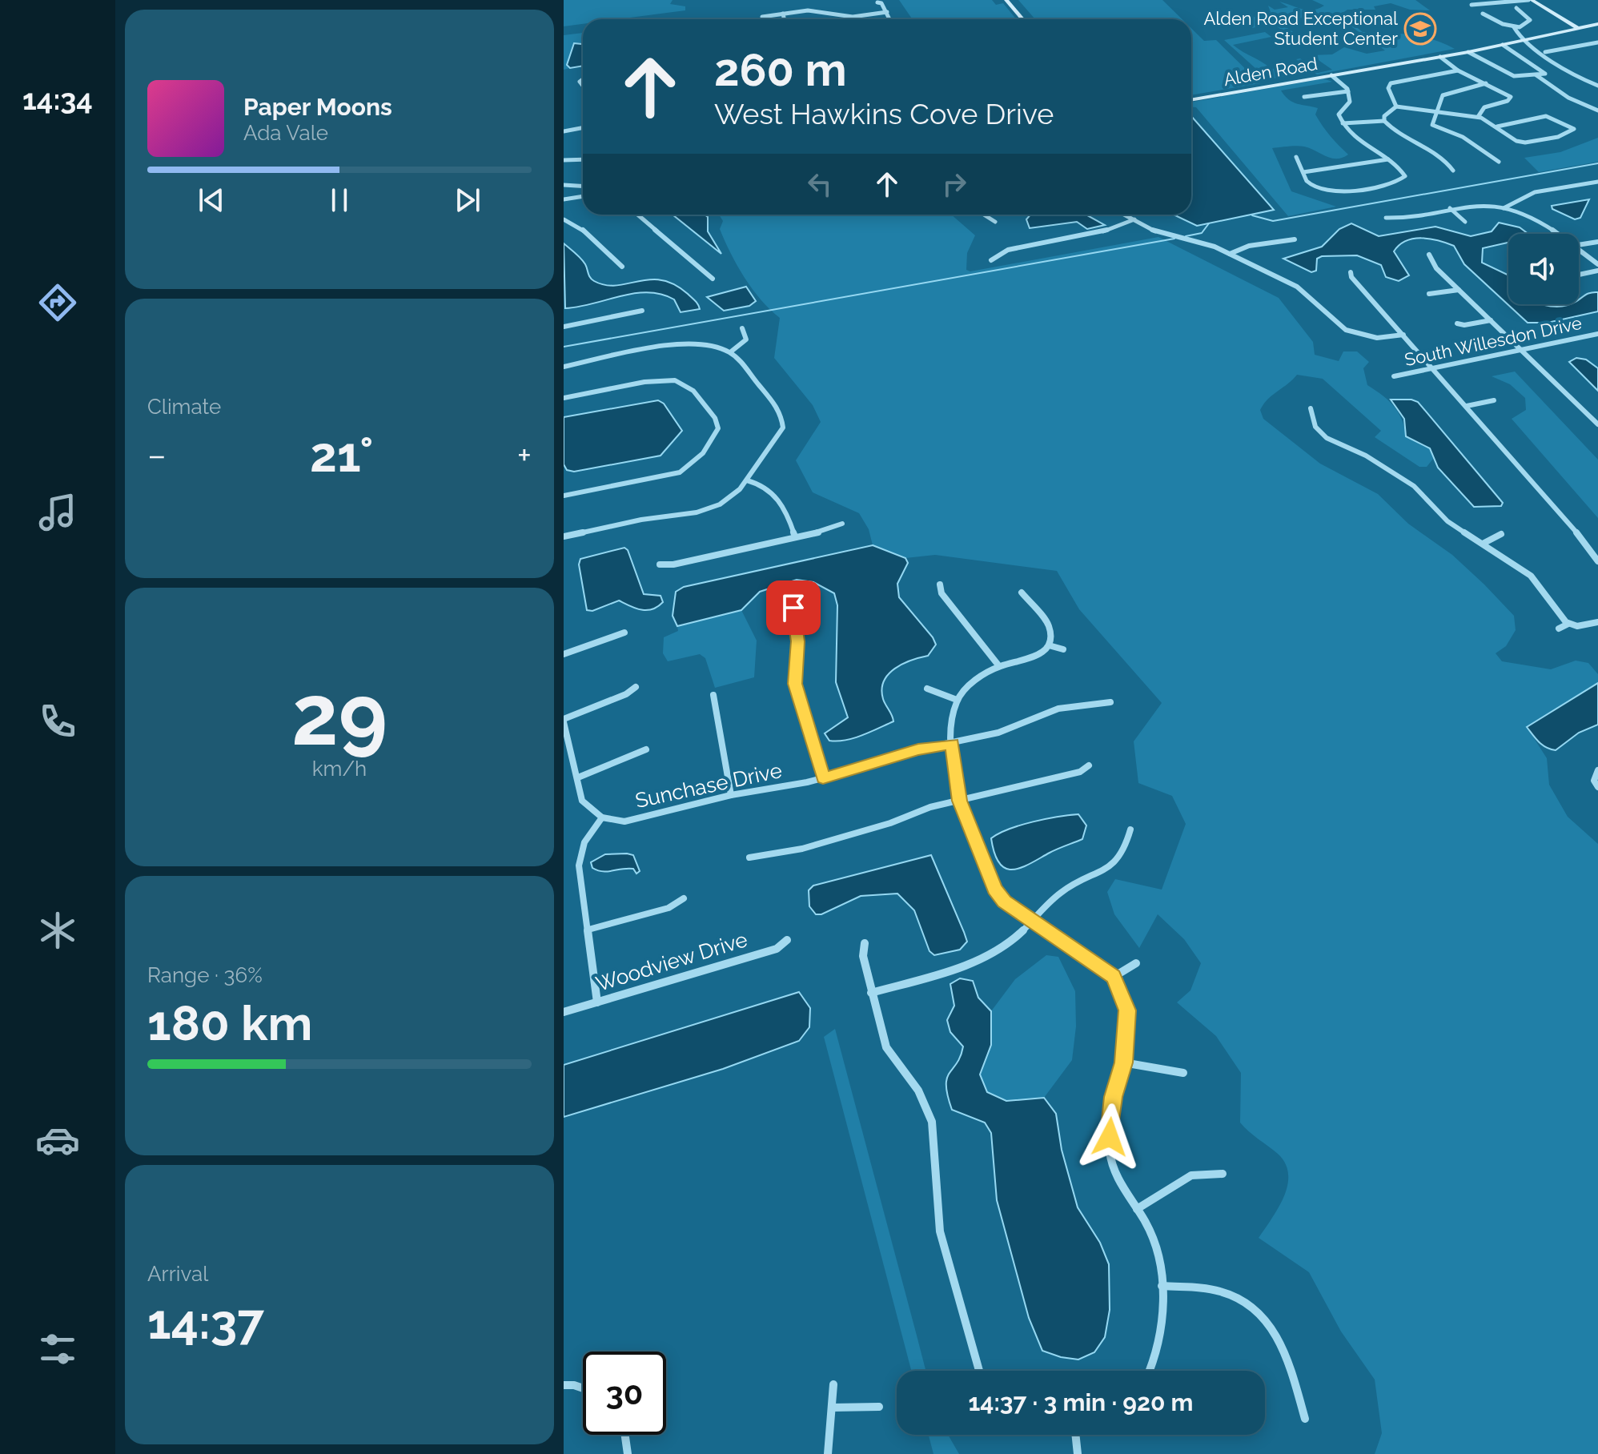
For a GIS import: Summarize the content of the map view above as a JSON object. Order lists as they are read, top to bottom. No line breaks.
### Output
{"streets":{"street":["Alden Road","South Willesdon Drive","Sunchase Drive","Woodview Drive"]},"places":{"school or university":["Alden Road Exceptional Student Center"]},"page":{"tabs":"14:34","turn":["260 m","West Hawkins Cove Drive"],"song":["Paper Moons","Ada Vale"],"tile":["Climate",["29","km/h"],["Range · 36%","180 km"],["Arrival","14:37"]],"heat":["−","21°","+"],"limit":"30","trip":"14:37 · 3 min · 920 m"}}
